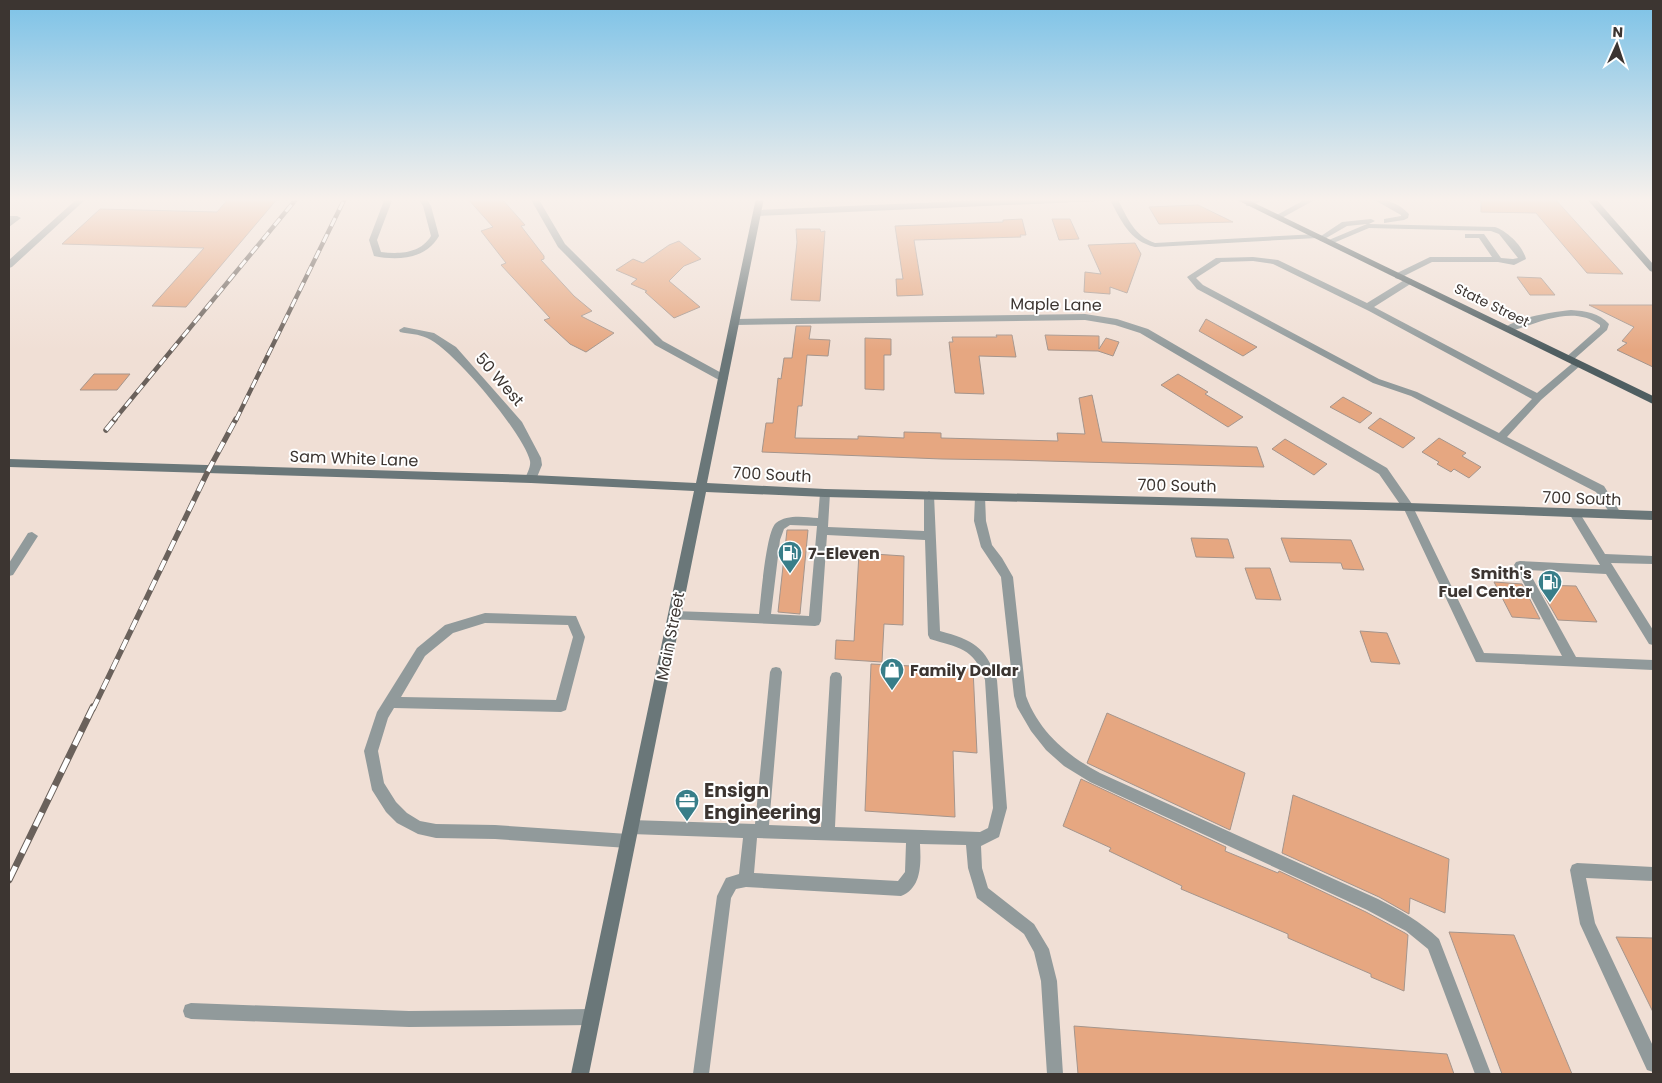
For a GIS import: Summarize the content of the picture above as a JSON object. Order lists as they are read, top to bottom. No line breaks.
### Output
{"streets":{"main road":["State Street"],"street":["Maple Lane","50 West","Sam White Lane","700 South","Main Street"]},"crossings":[["Maple Lane","700 South"],["Maple Lane","Main Street"],["50 West","Sam White Lane"],["Sam White Lane","700 South"],["Sam White Lane","Main Street"],["700 South","Main Street"]],"places":{"fuel station":["7-Eleven","Smith's Fuel Center"],"shop":["Family Dollar"],"office":["Ensign Engineering"]},"north":"top"}
